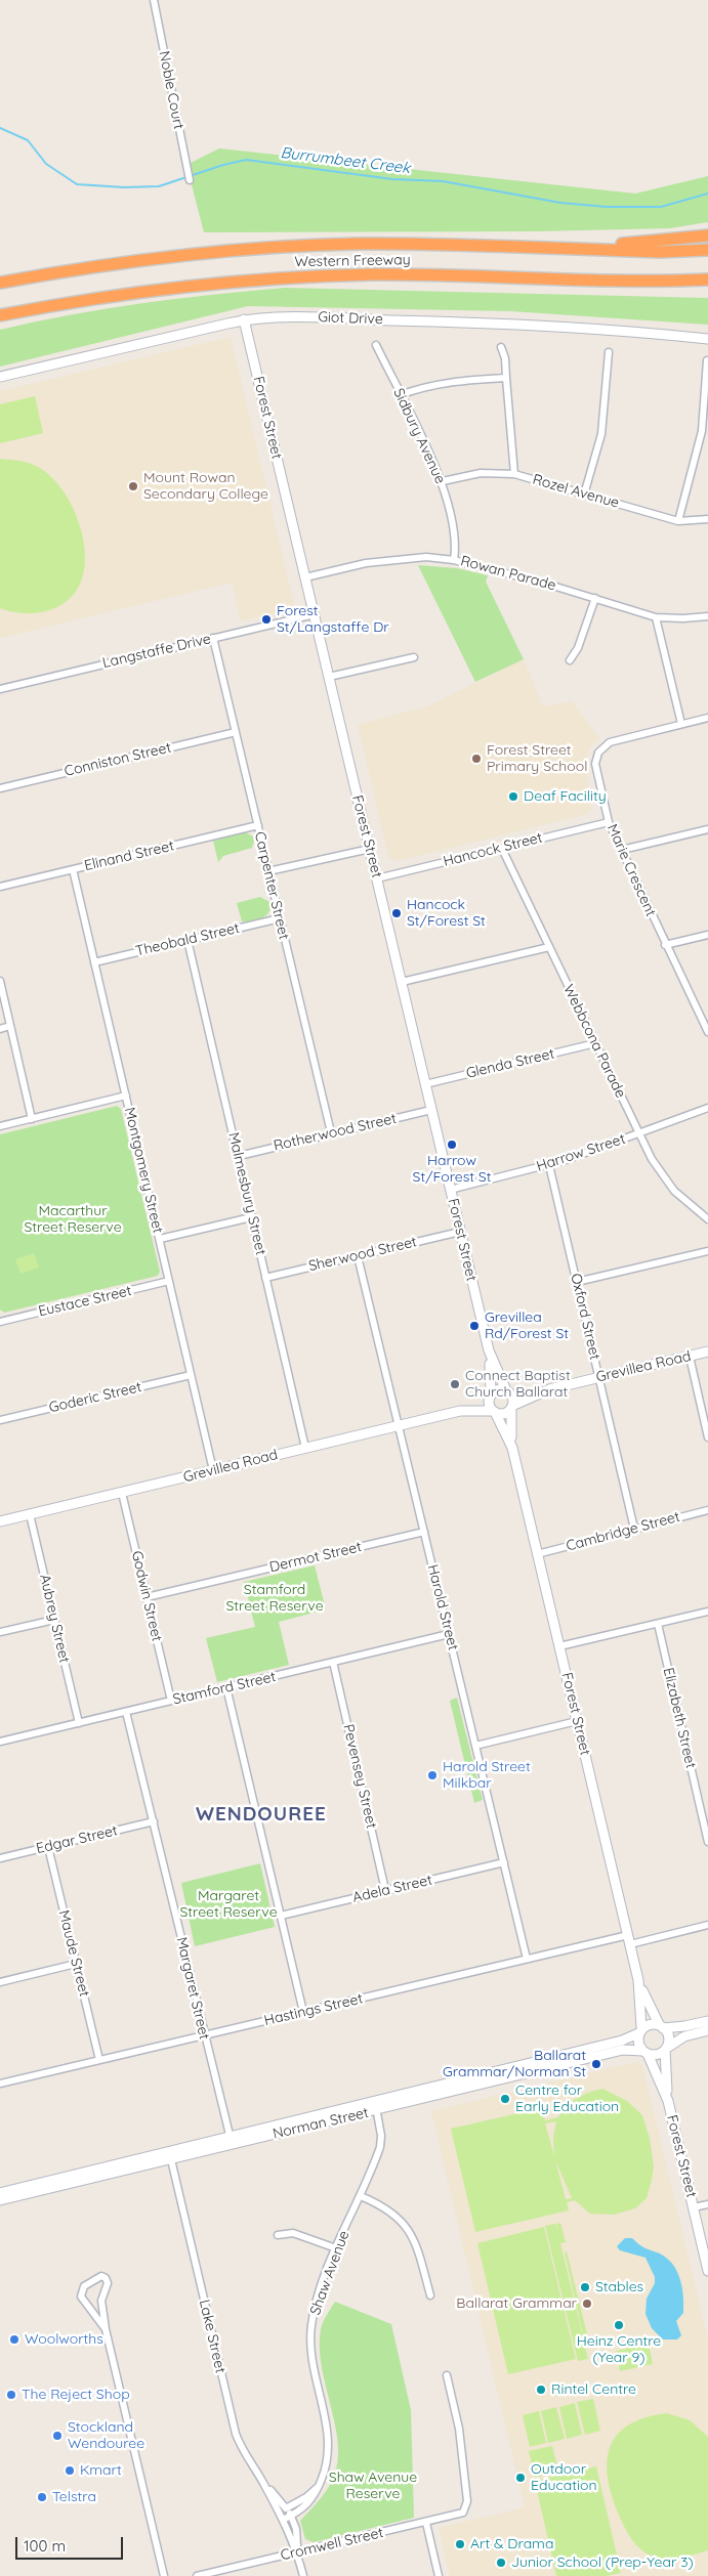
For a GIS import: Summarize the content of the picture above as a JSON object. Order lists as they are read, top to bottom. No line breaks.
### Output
{"streets":{"highway":["Western Freeway"],"street":["Noble Court","Giot Drive","Forest Street","Sidbury Avenue","Rozel Avenue","Rowan Parade","Langstaffe Drive","Conniston Street","Hancock Street","Elinand Street","Marie Crescent","Carpenter Street","Theobald Street","Webbcona Parade","Glenda Street","Rotherwood Street","Harrow Street","Montgomery Street","Malmesbury Street","Sherwood Street","Eustace Street","Oxford Street","Grevillea Road","Goderic Street","Cambridge Street","Dermot Street","Godwin Street","Harold Street","Aubrey Street","Stamford Street","Elizabeth Street","Pevensey Street","Edgar Street","Adela Street","Maude Street","Margaret Street","Hastings Street","Norman Street","Shaw Avenue","Lake Street","Cromwell Street"]},"crossings":[["Giot Drive","Forest Street"],["Forest Street","Rowan Parade"],["Forest Street","Langstaffe Drive"],["Forest Street","Hancock Street"],["Forest Street","Glenda Street"],["Forest Street","Rotherwood Street"],["Forest Street","Harrow Street"],["Forest Street","Sherwood Street"],["Forest Street","Grevillea Road"],["Forest Street","Cambridge Street"],["Forest Street","Hastings Street"],["Forest Street","Norman Street"],["Sidbury Avenue","Rozel Avenue"],["Sidbury Avenue","Rowan Parade"],["Langstaffe Drive","Carpenter Street"],["Conniston Street","Carpenter Street"],["Hancock Street","Marie Crescent"],["Hancock Street","Webbcona Parade"],["Elinand Street","Carpenter Street"],["Elinand Street","Montgomery Street"],["Carpenter Street","Theobald Street"],["Carpenter Street","Rotherwood Street"],["Theobald Street","Montgomery Street"],["Theobald Street","Malmesbury Street"],["Webbcona Parade","Glenda Street"],["Webbcona Parade","Harrow Street"],["Rotherwood Street","Malmesbury Street"],["Harrow Street","Oxford Street"],["Montgomery Street","Eustace Street"],["Montgomery Street","Grevillea Road"],["Montgomery Street","Goderic Street"],["Malmesbury Street","Sherwood Street"],["Malmesbury Street","Grevillea Road"],["Sherwood Street","Harold Street"],["Oxford Street","Grevillea Road"],["Oxford Street","Cambridge Street"],["Grevillea Road","Godwin Street"],["Grevillea Road","Harold Street"],["Grevillea Road","Aubrey Street"],["Dermot Street","Godwin Street"],["Dermot Street","Harold Street"],["Godwin Street","Stamford Street"],["Harold Street","Stamford Street"],["Harold Street","Adela Street"],["Harold Street","Hastings Street"],["Aubrey Street","Stamford Street"],["Stamford Street","Pevensey Street"],["Stamford Street","Margaret Street"],["Pevensey Street","Adela Street"],["Edgar Street","Maude Street"],["Edgar Street","Margaret Street"],["Maude Street","Hastings Street"],["Margaret Street","Hastings Street"],["Margaret Street","Norman Street"],["Norman Street","Shaw Avenue"],["Norman Street","Lake Street"],["Shaw Avenue","Lake Street"]],"districts":["WENDOUREE"],"water":["Burrumbeet Creek"],"parks":["Macarthur Street Reserve","Stamford Street Reserve","Margaret Street Reserve","Shaw Avenue Reserve"],"places":["Mount Rowan Secondary College","Forest St/Langstaffe Dr","Forest Street Primary School","Deaf Facility","Hancock St/Forest St","Harrow St/Forest St","Grevillea Rd/Forest St","Connect Baptist Church Ballarat","Harold Street Milkbar","Ballarat Grammar/Norman St","Centre for Early Education","Stables","Ballarat Grammar","Heinz Centre (Year 9)","Woolworths","Rintel Centre","The Reject Shop","Stockland Wendouree","Kmart","Outdoor Education","Telstra","Art & Drama","Junior School (Prep-Year 3)"],"scale_bar":"100 m"}
